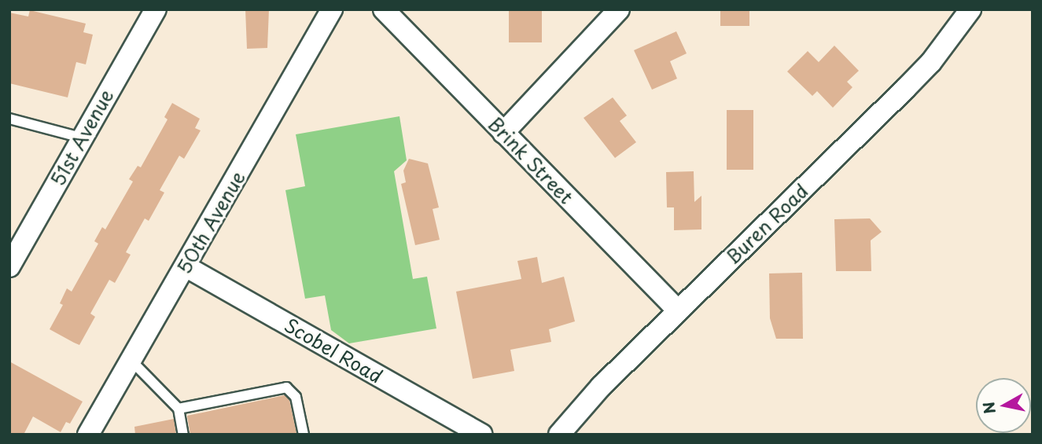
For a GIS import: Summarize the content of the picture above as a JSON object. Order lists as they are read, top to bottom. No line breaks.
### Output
{"streets":{"street":["51st Avenue","Brink Street","50th Avenue","Buren Road","Scobel Road"]},"crossings":[["Brink Street","Buren Road"],["50th Avenue","Scobel Road"]],"north":"left"}
